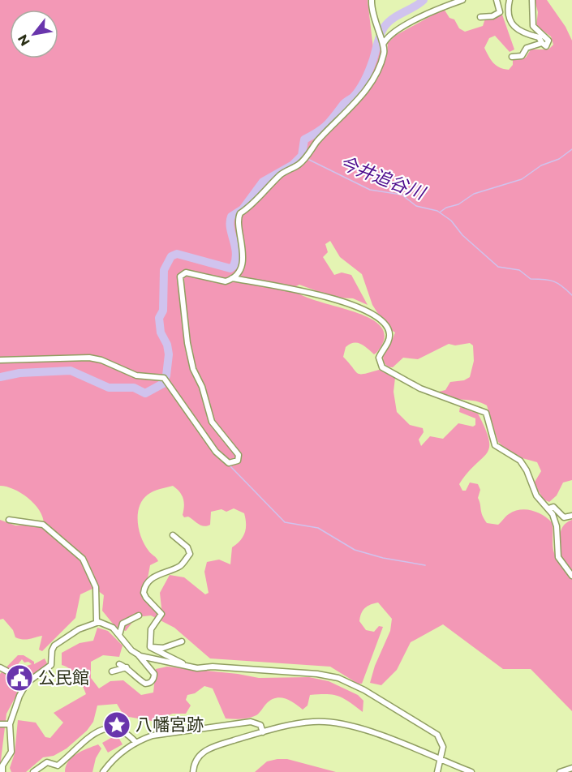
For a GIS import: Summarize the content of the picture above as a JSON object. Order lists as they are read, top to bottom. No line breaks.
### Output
{"water":["今井追谷川"],"places":{"public building":["公民館"],"place":["八幡宮跡"]},"north":"bottom left"}
